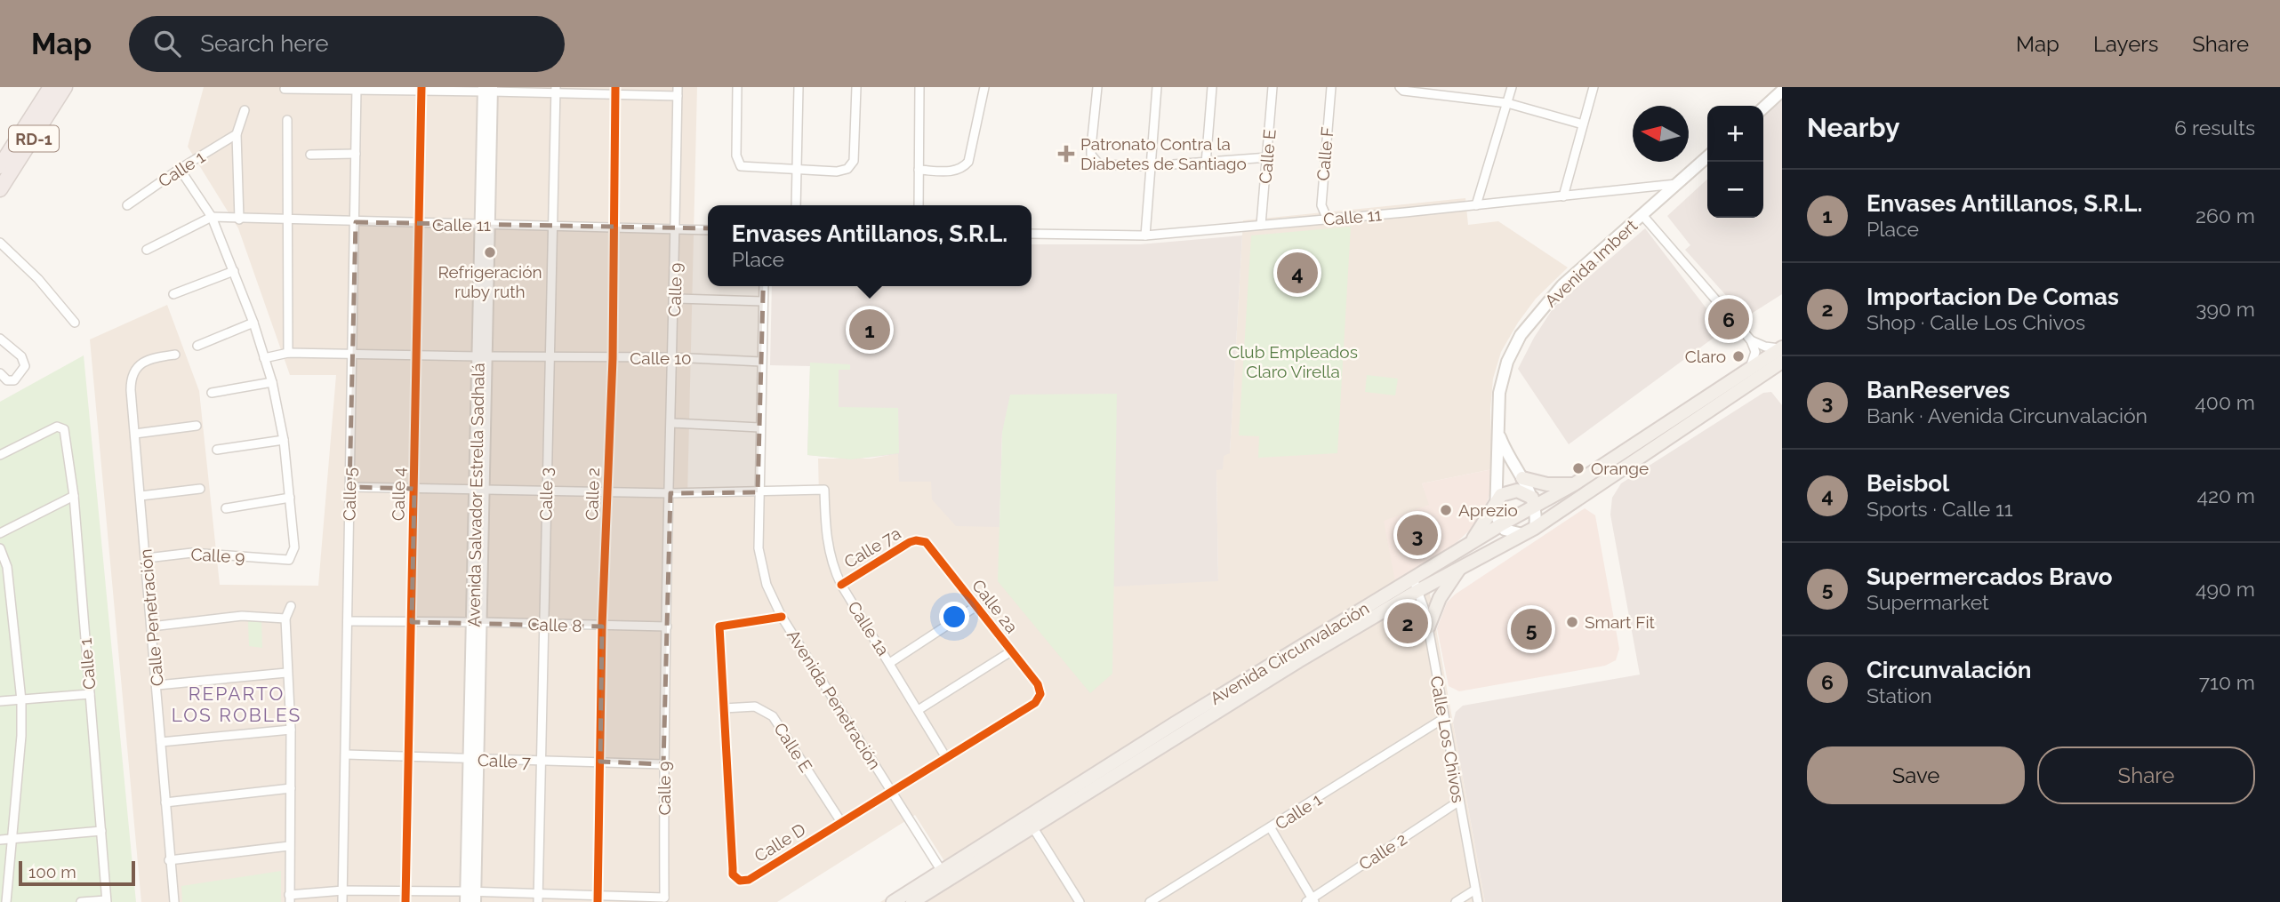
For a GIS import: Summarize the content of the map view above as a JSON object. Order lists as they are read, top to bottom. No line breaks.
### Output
{"streets":{"highway":["RD-1"],"main road":["Avenida Imbert","Avenida Salvador Estrella Sadhalá","Avenida Circunvalación"],"street":["Calle F","Calle E","Calle 1","Calle 11","Calle 9","Calle 10","Calle 5","Calle 4","Calle 3","Calle 2","Calle 7a","Calle 2a","Calle Penetración","Calle 8","Calle 1a","Avenida Penetración","Calle Los Chivos","Calle 7","Calle D"]},"crossings":[["Calle F","Calle 11"],["Calle E","Calle 11"],["Calle E","Calle D"],["Calle 1","Calle Los Chivos"],["Calle 11","Avenida Imbert"],["Calle 11","Calle 9"],["Calle 11","Calle 5"],["Calle 11","Calle 4"],["Calle 11","Calle 3"],["Calle 11","Calle 2"],["Calle 11","Avenida Salvador Estrella Sadhalá"],["Avenida Imbert","Avenida Circunvalación"],["Calle 9","Calle 10"],["Calle 9","Calle Penetración"],["Calle 9","Calle 8"],["Calle 9","Calle 7"],["Calle 10","Calle 5"],["Calle 10","Calle 4"],["Calle 10","Calle 3"],["Calle 10","Calle 2"],["Calle 10","Avenida Salvador Estrella Sadhalá"],["Calle 10","Avenida Penetración"],["Calle 5","Calle 8"],["Calle 5","Calle 7"],["Calle 4","Calle 8"],["Calle 4","Calle 7"],["Calle 3","Calle 8"],["Calle 3","Calle 7"],["Calle 2","Calle 8"],["Calle 2","Calle Los Chivos"],["Calle 2","Calle 7"],["Avenida Salvador Estrella Sadhalá","Calle 8"],["Avenida Salvador Estrella Sadhalá","Calle 7"],["Calle 7a","Calle 2a"],["Calle 7a","Calle 1a"],["Calle 2a","Calle D"],["Calle 1a","Avenida Penetración"],["Calle 1a","Calle D"],["Avenida Circunvalación","Avenida Penetración"],["Avenida Circunvalación","Calle Los Chivos"],["Avenida Penetración","Calle D"]],"districts":["REPARTO LOS ROBLES"],"parks":["Club Empleados Claro Virella"],"places":{"health":["Patronato Contra la Diabetes de Santiago"],"other":["Refrigeración ruby ruth","Claro","Orange","Aprezio","Smart Fit"]},"scale_bar":"100 m","north":"left","page":{"header":"Map","search":"Search here","nav":["Map","Layers","Share"],"heading":["Nearby","6 results"],"map_buttons":["+","−"],"list":[{"mark":"1","name":"Envases Antillanos, S.R.L.","note":"Place","value":"260 m"},{"mark":"2","name":"Importacion De Comas","note":"Shop · Calle Los Chivos","value":"390 m"},{"mark":"3","name":"BanReserves","note":"Bank · Avenida Circunvalación","value":"400 m"},{"mark":"4","name":"Beisbol","note":"Sports · Calle 11","value":"420 m"},{"mark":"5","name":"Supermercados Bravo","note":"Supermarket","value":"490 m"},{"mark":"6","name":"Circunvalación","note":"Station","value":"710 m"}],"popup":["Envases Antillanos, S.R.L.","Place"],"pins":["4","6","1","3","2","5"],"buttons":["Save","Share"],"scale":"100 m"}}
